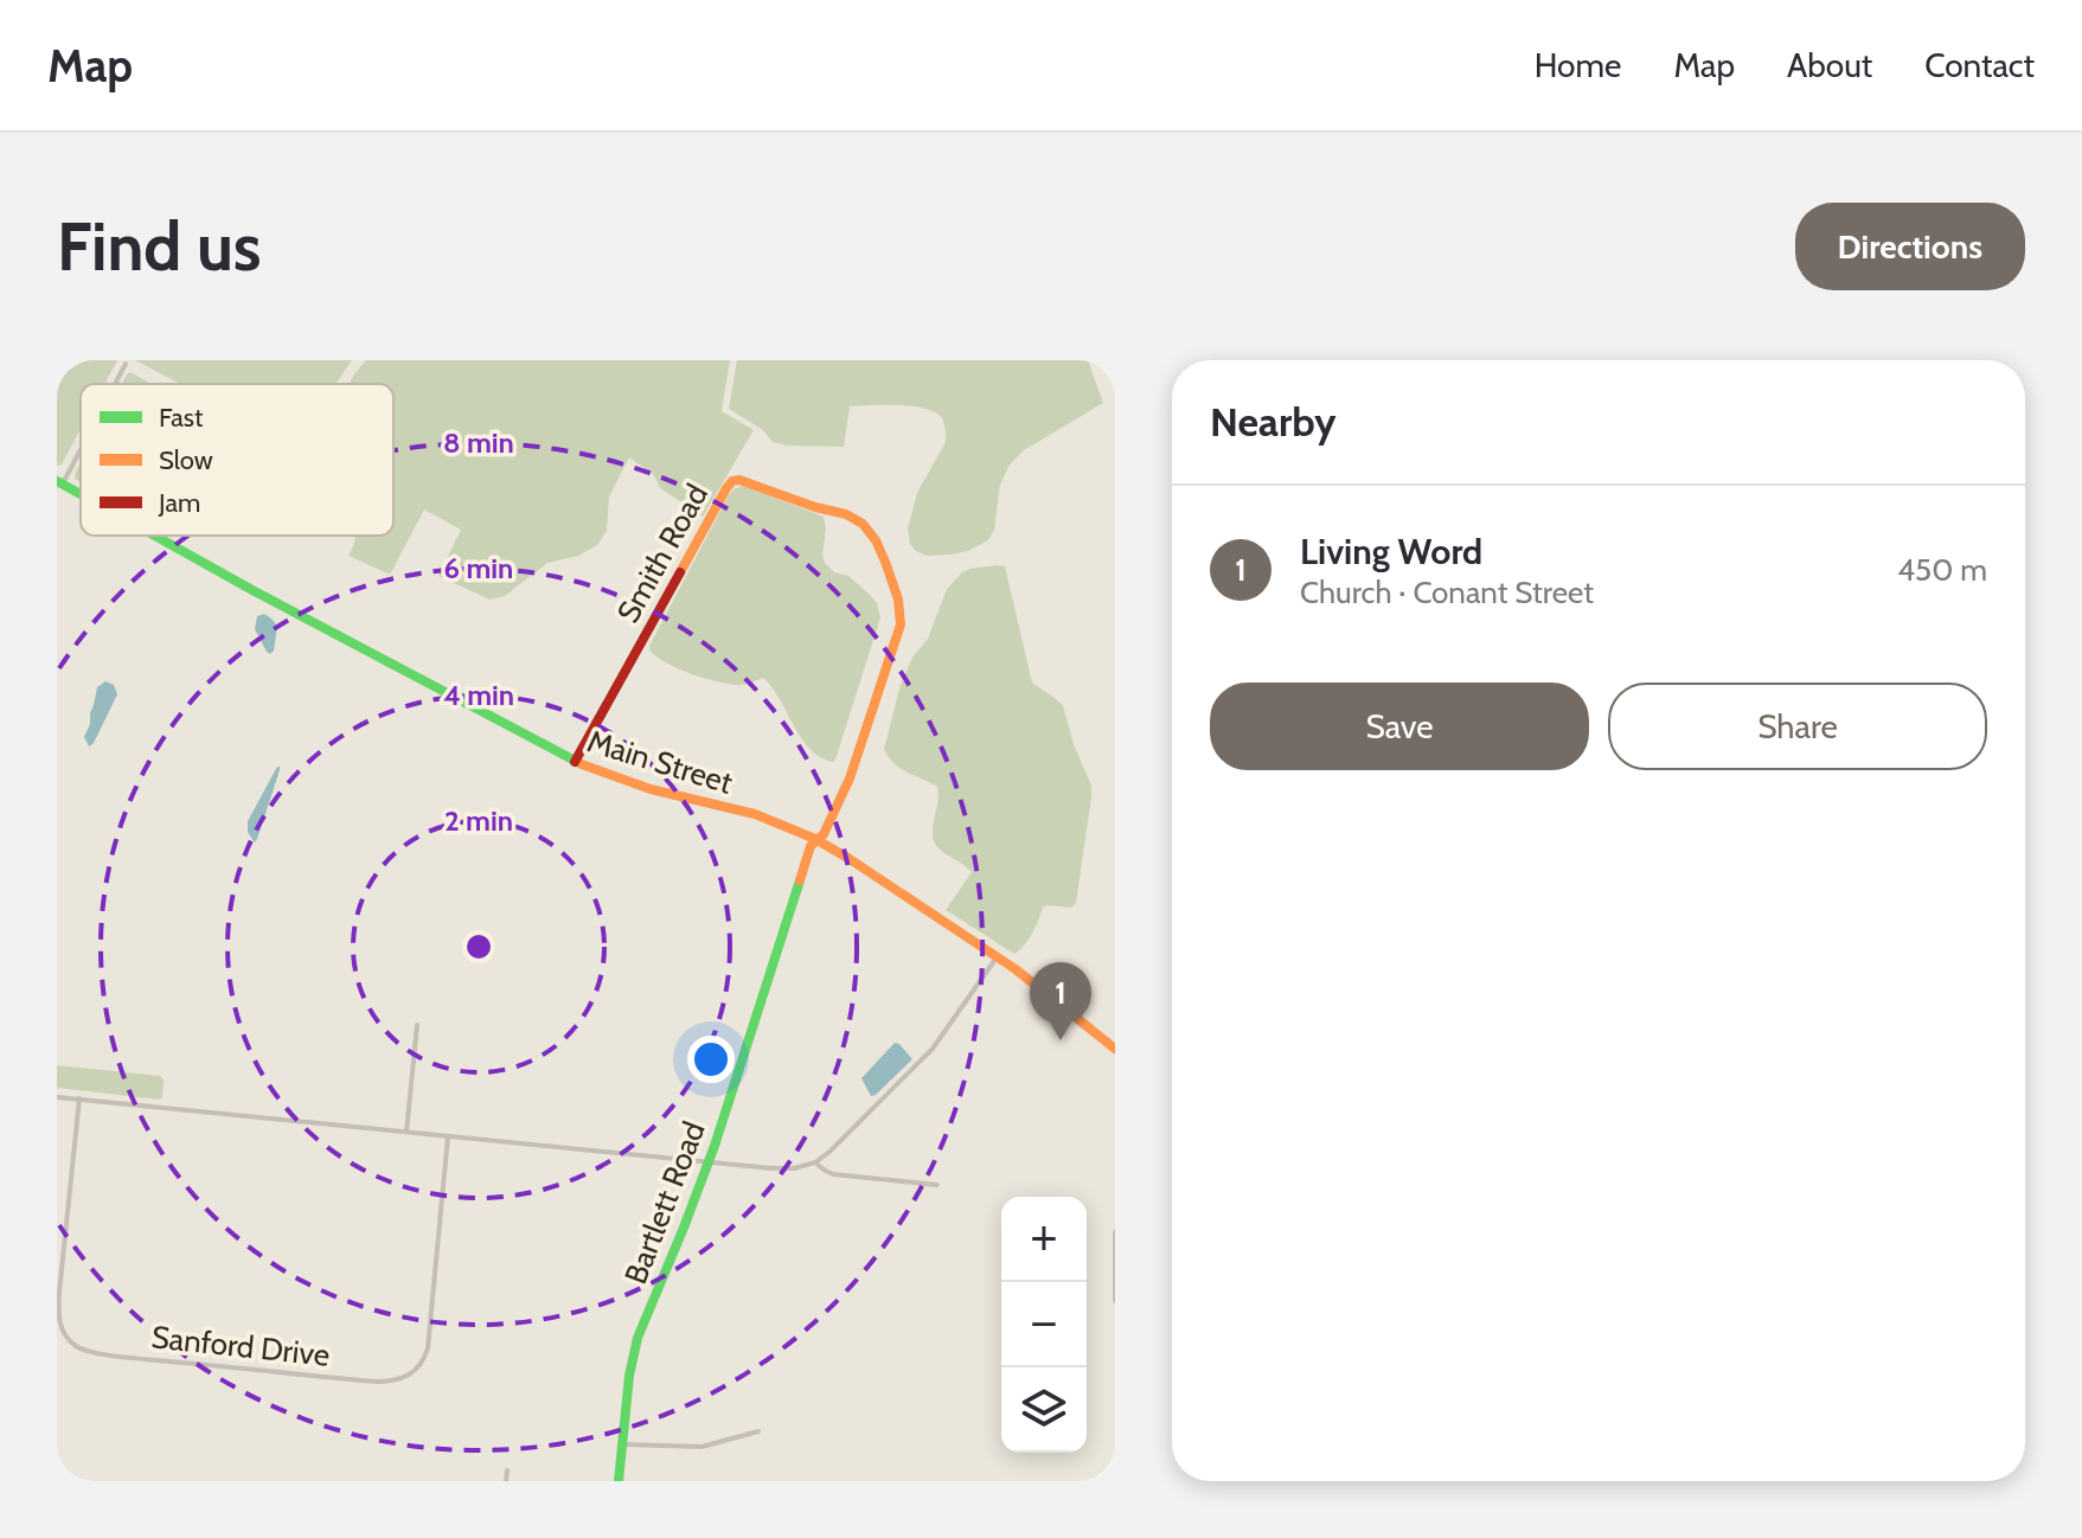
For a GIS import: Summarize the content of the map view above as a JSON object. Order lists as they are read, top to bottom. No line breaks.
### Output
{"streets":{"main road":["Smith Road","Main Street","Bartlett Road"],"street":["Sanford Drive"]},"crossings":[["Smith Road","Main Street"],["Smith Road","Bartlett Road"],["Main Street","Bartlett Road"]],"legend":["Fast","Slow","Jam"],"page":{"header":"Map","nav":["Home","Map","About","Contact"],"buttons":["Directions",["Save","Share"]],"title":"Find us","heading":"Nearby","list":[{"mark":"1","name":"Living Word","note":"Church · Conant Street","value":"450 m"}],"pins":"1","map_buttons":["+","−"]},"rings":["8 min","6 min","4 min","2 min"]}
